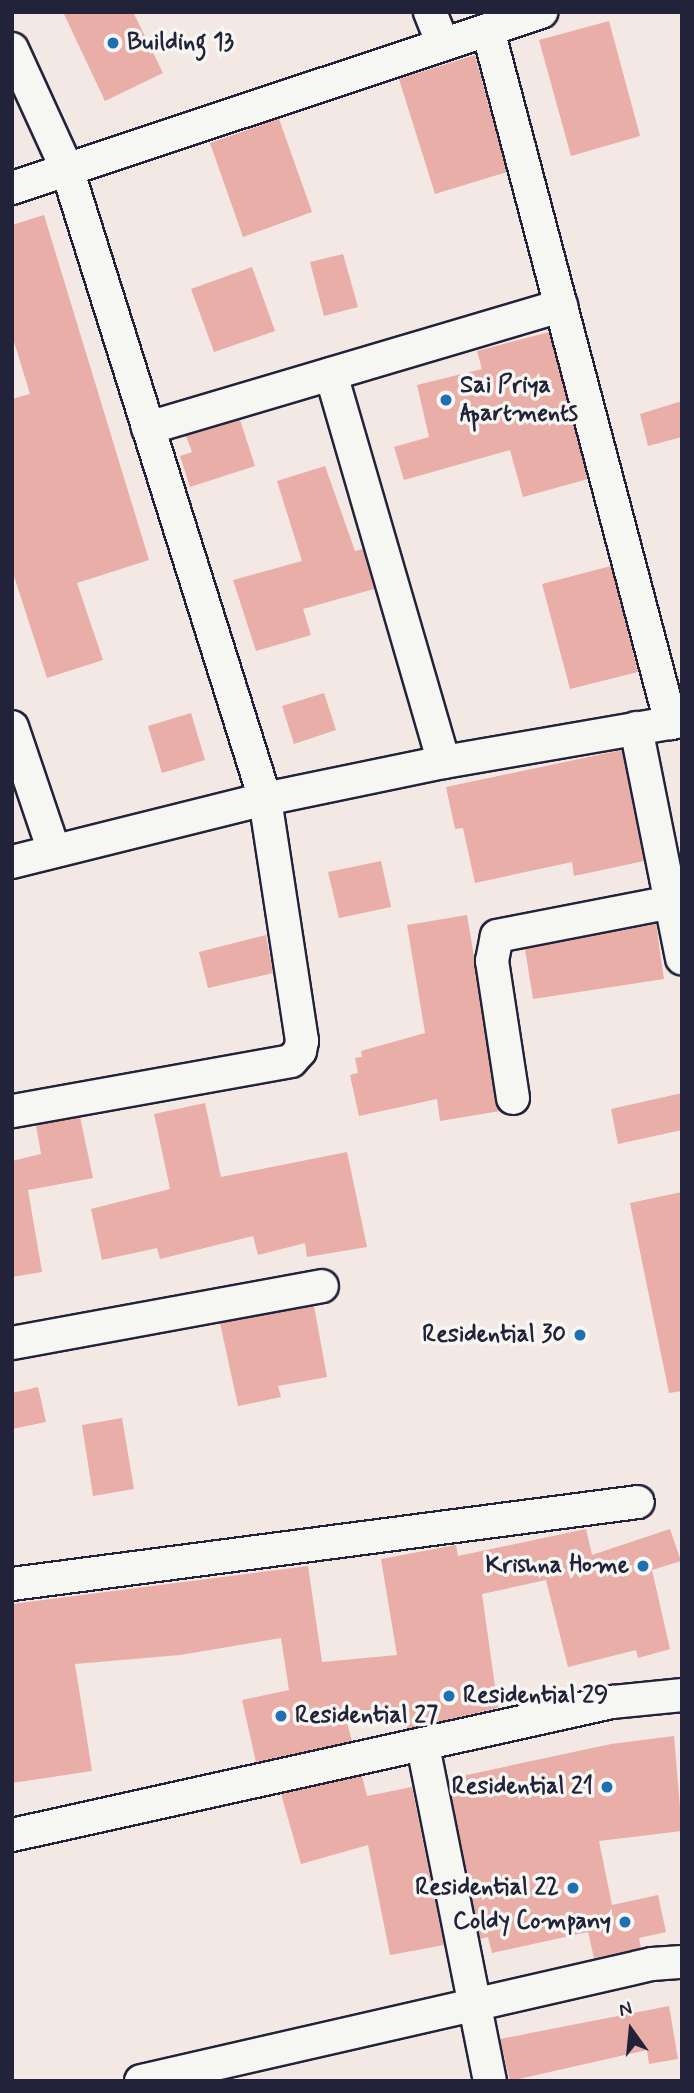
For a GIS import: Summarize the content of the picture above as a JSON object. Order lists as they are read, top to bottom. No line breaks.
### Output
{"places":["Building 13","Sai Priya Apartments","Residential 30","Krishna Home","Residential 29","Residential 27","Residential 21","Residential 22","Coldy Company"],"north":"top"}
